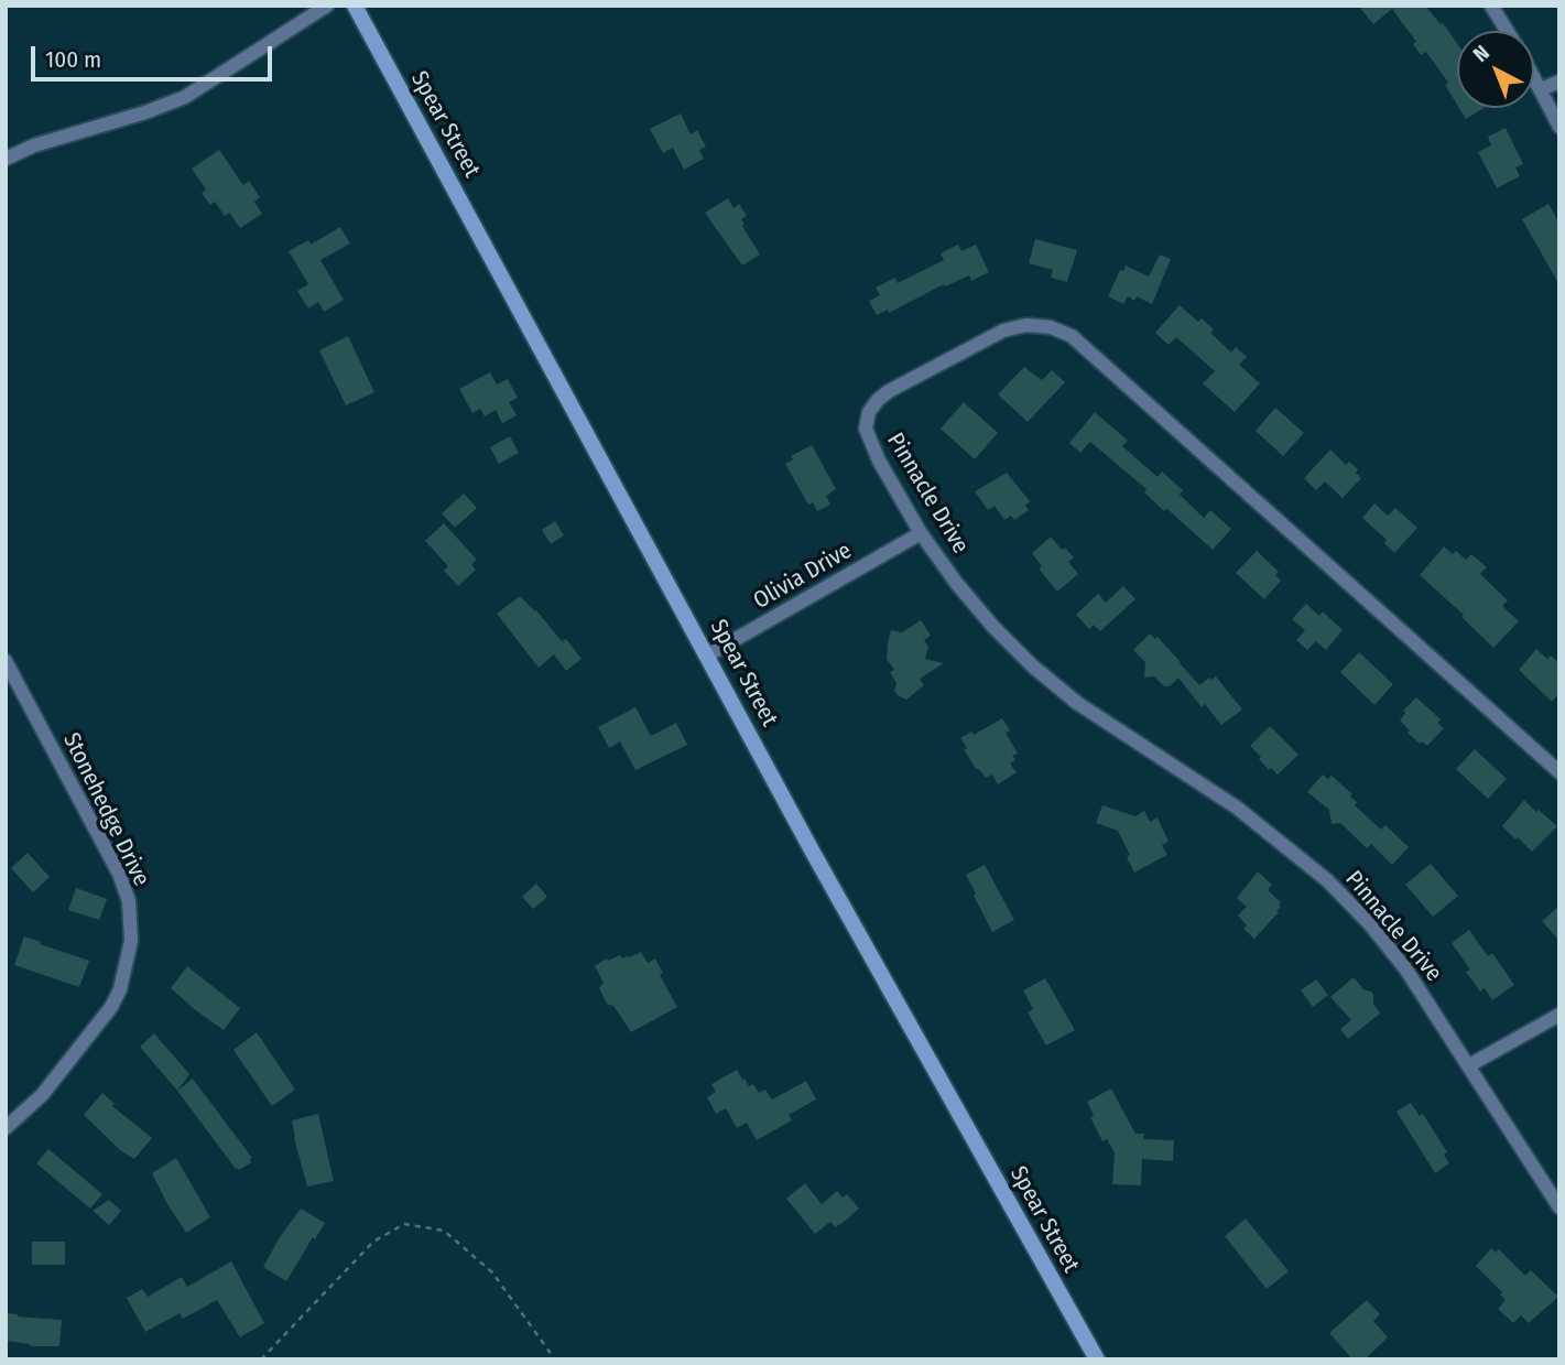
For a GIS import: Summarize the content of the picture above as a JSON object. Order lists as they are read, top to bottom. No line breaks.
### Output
{"streets":{"main road":["Spear Street"],"street":["Pinnacle Drive","Olivia Drive","Stonehedge Drive"]},"crossings":[["Spear Street","Olivia Drive"],["Pinnacle Drive","Olivia Drive"]],"scale_bar":"100 m","north":"top left"}
